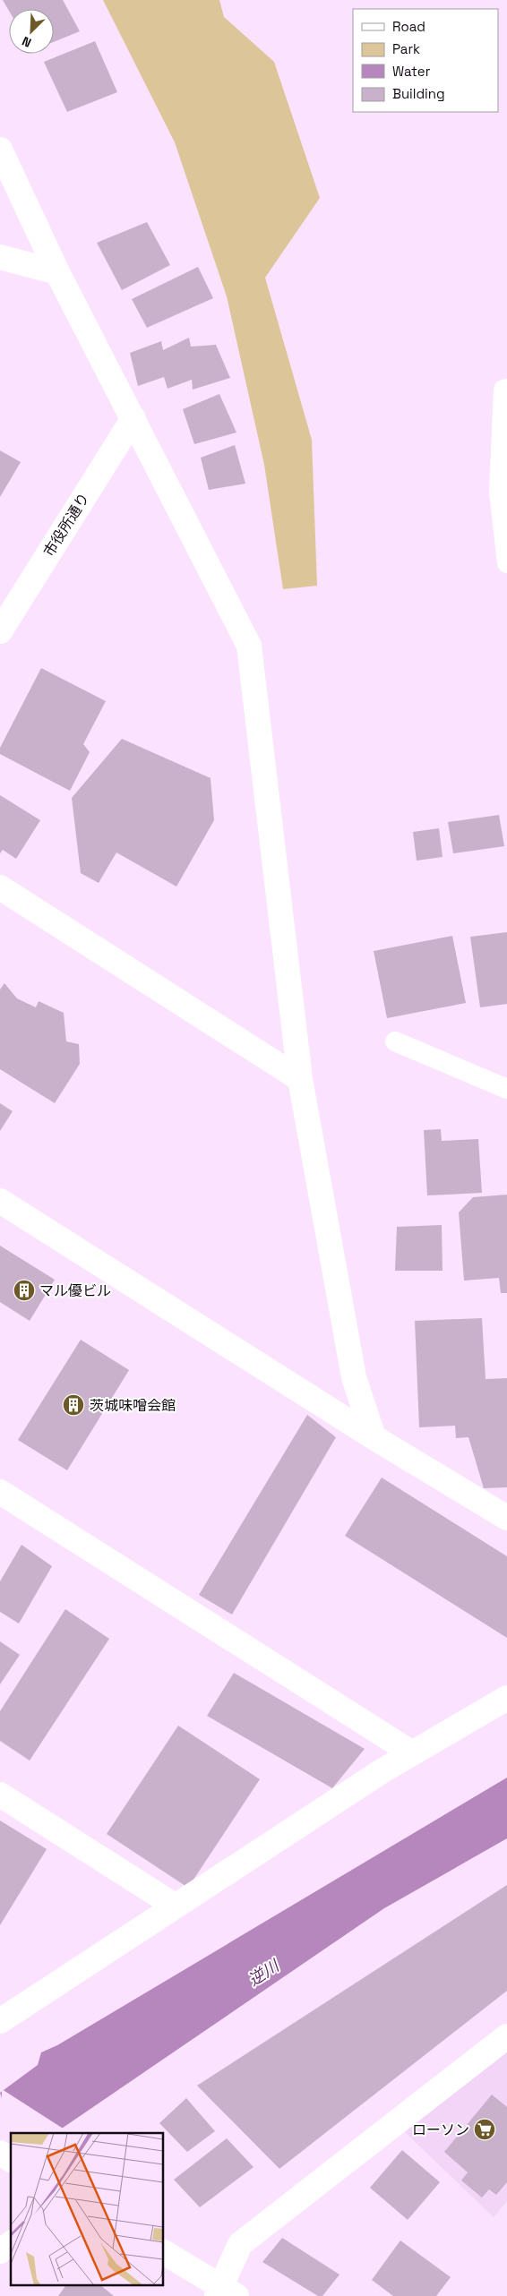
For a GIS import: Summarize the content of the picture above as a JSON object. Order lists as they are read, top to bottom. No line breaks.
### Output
{"streets":{"street":["市役所通り"]},"water":["逆川"],"places":{"building":["マル優ビル","茨城味噌会館"],"supermarket":["ローソン"]},"legend":["Road","Park","Water","Building"],"north":"bottom left"}
